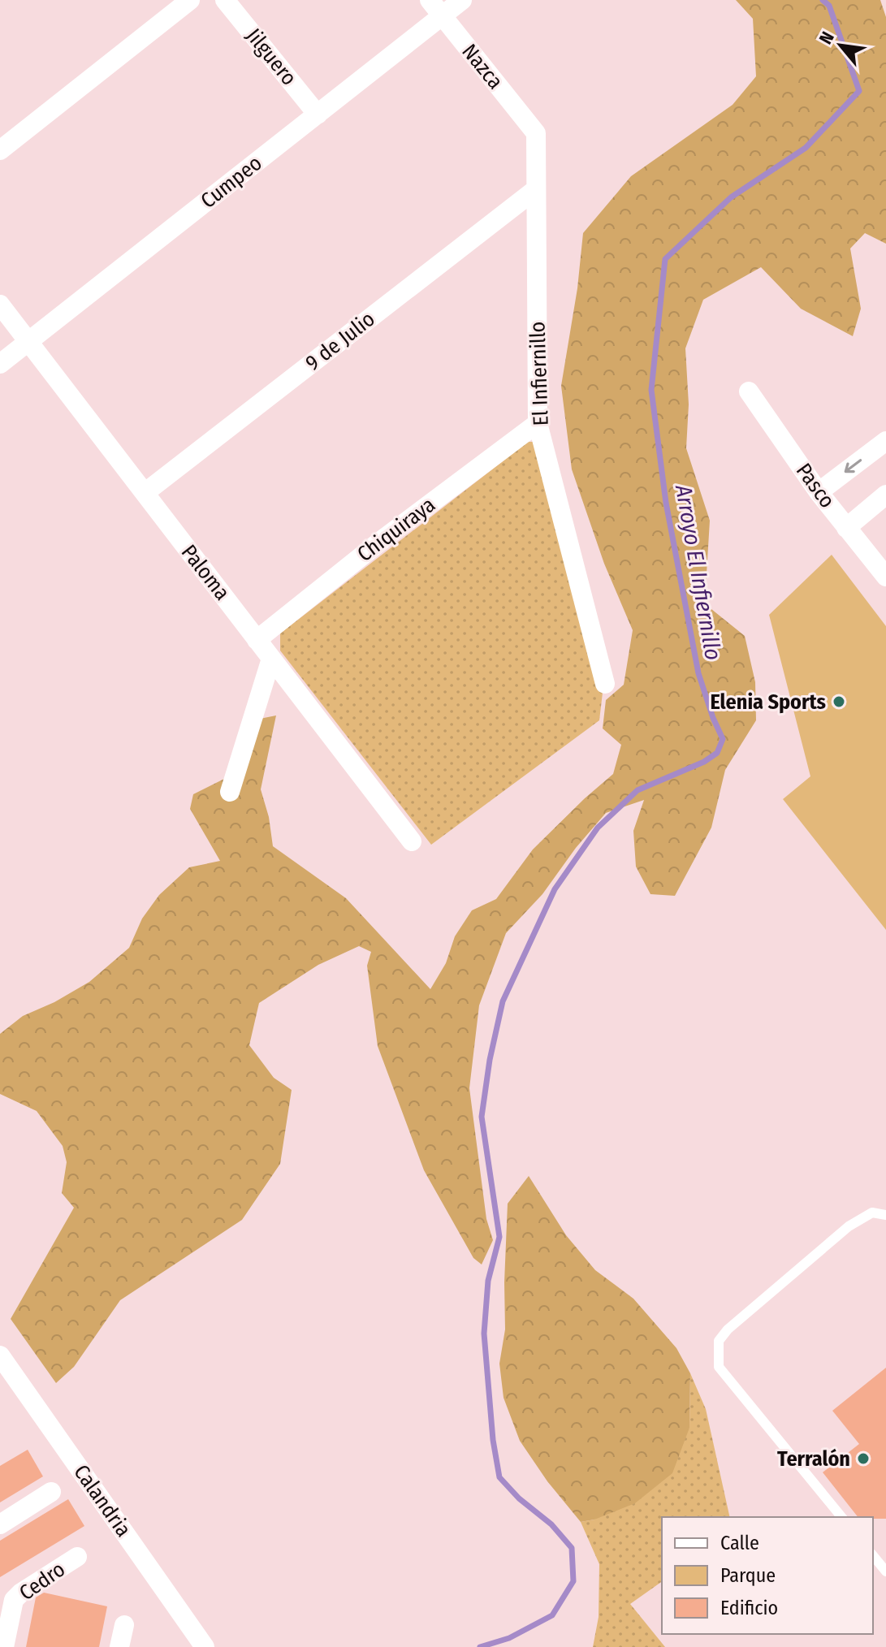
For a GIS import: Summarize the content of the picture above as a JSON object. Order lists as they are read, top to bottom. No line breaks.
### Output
{"streets":{"street":["Jilguero","Nazca","Cumpeo","9 de Julio","El Infiernillo","Pasco","Chiquiraya","Paloma","Calandria","Cedro"]},"crossings":[["Jilguero","Cumpeo"],["Nazca","Cumpeo"],["Nazca","El Infiernillo"],["Cumpeo","Paloma"],["9 de Julio","El Infiernillo"],["9 de Julio","Paloma"],["El Infiernillo","Chiquiraya"],["Chiquiraya","Paloma"]],"water":["Arroyo El Infiernillo"],"places":["Elenia Sports","Terralón"],"legend":["Calle","Parque","Edificio"],"north":"top left"}
